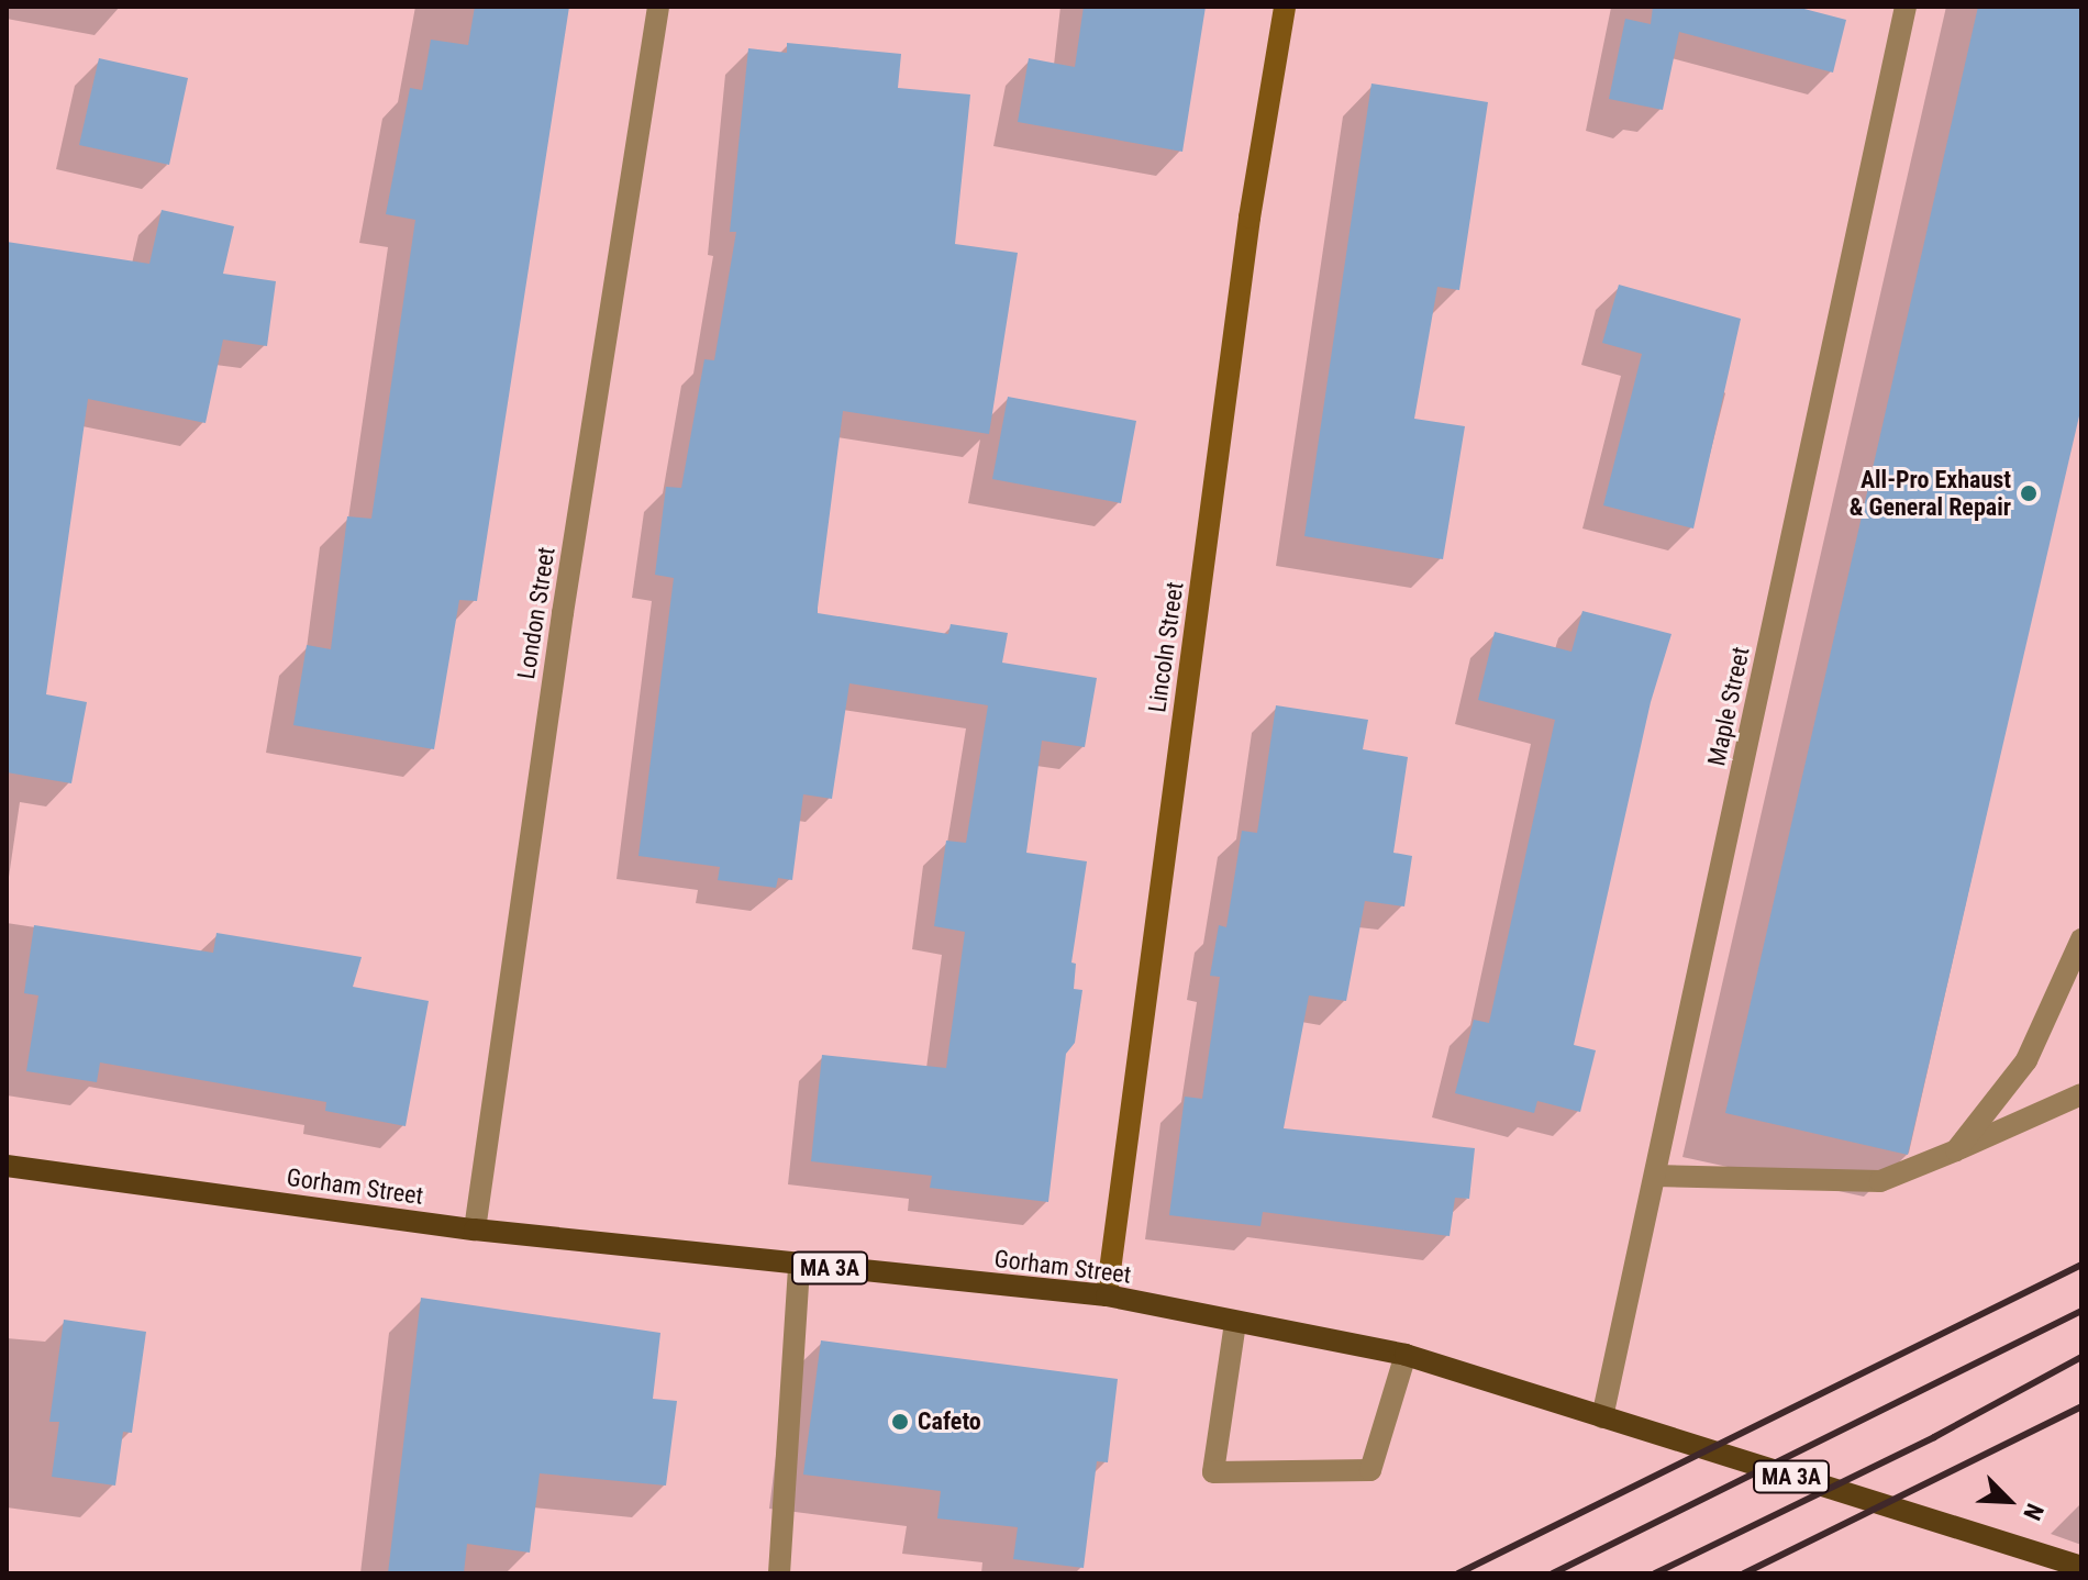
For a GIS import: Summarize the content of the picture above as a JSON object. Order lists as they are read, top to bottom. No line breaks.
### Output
{"streets":{"main road":["Gorham Street","MA 3A"],"street":["London Street","Lincoln Street","Maple Street"]},"crossings":[["London Street","Gorham Street"],["Lincoln Street","Gorham Street"],["Maple Street","Gorham Street"]],"places":["All-Pro Exhaust & General Repair","Cafeto"],"north":"bottom right"}
